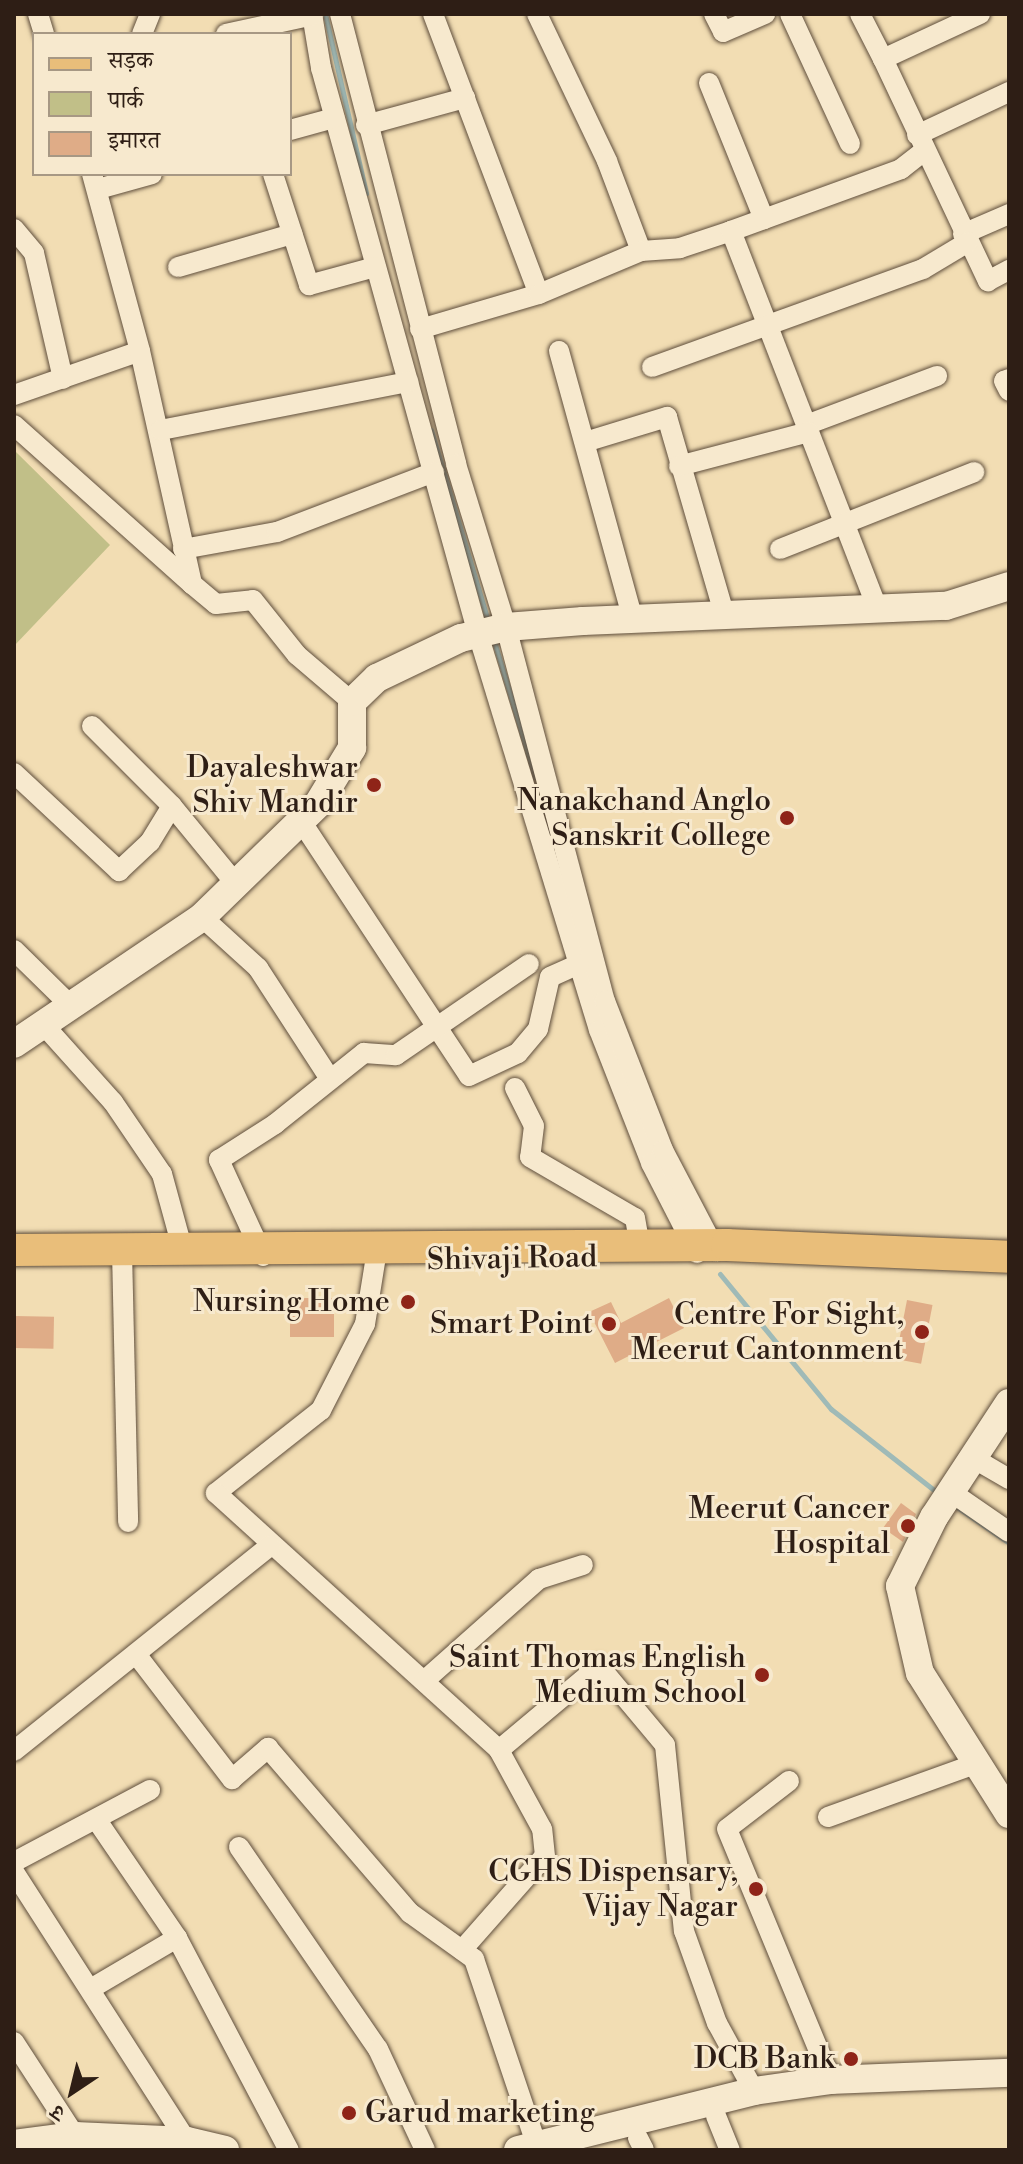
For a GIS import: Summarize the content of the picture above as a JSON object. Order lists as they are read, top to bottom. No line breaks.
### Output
{"streets":{"main road":["Shivaji Road"]},"places":["Dayaleshwar Shiv Mandir","Nanakchand Anglo Sanskrit College","Nursing Home","Smart Point","Centre For Sight, Meerut Cantonment","Meerut Cancer Hospital","Saint Thomas English Medium School","CGHS Dispensary, Vijay Nagar","DCB Bank","Garud marketing"],"legend":["सड़क","पार्क","इमारत"],"north":"bottom left"}
